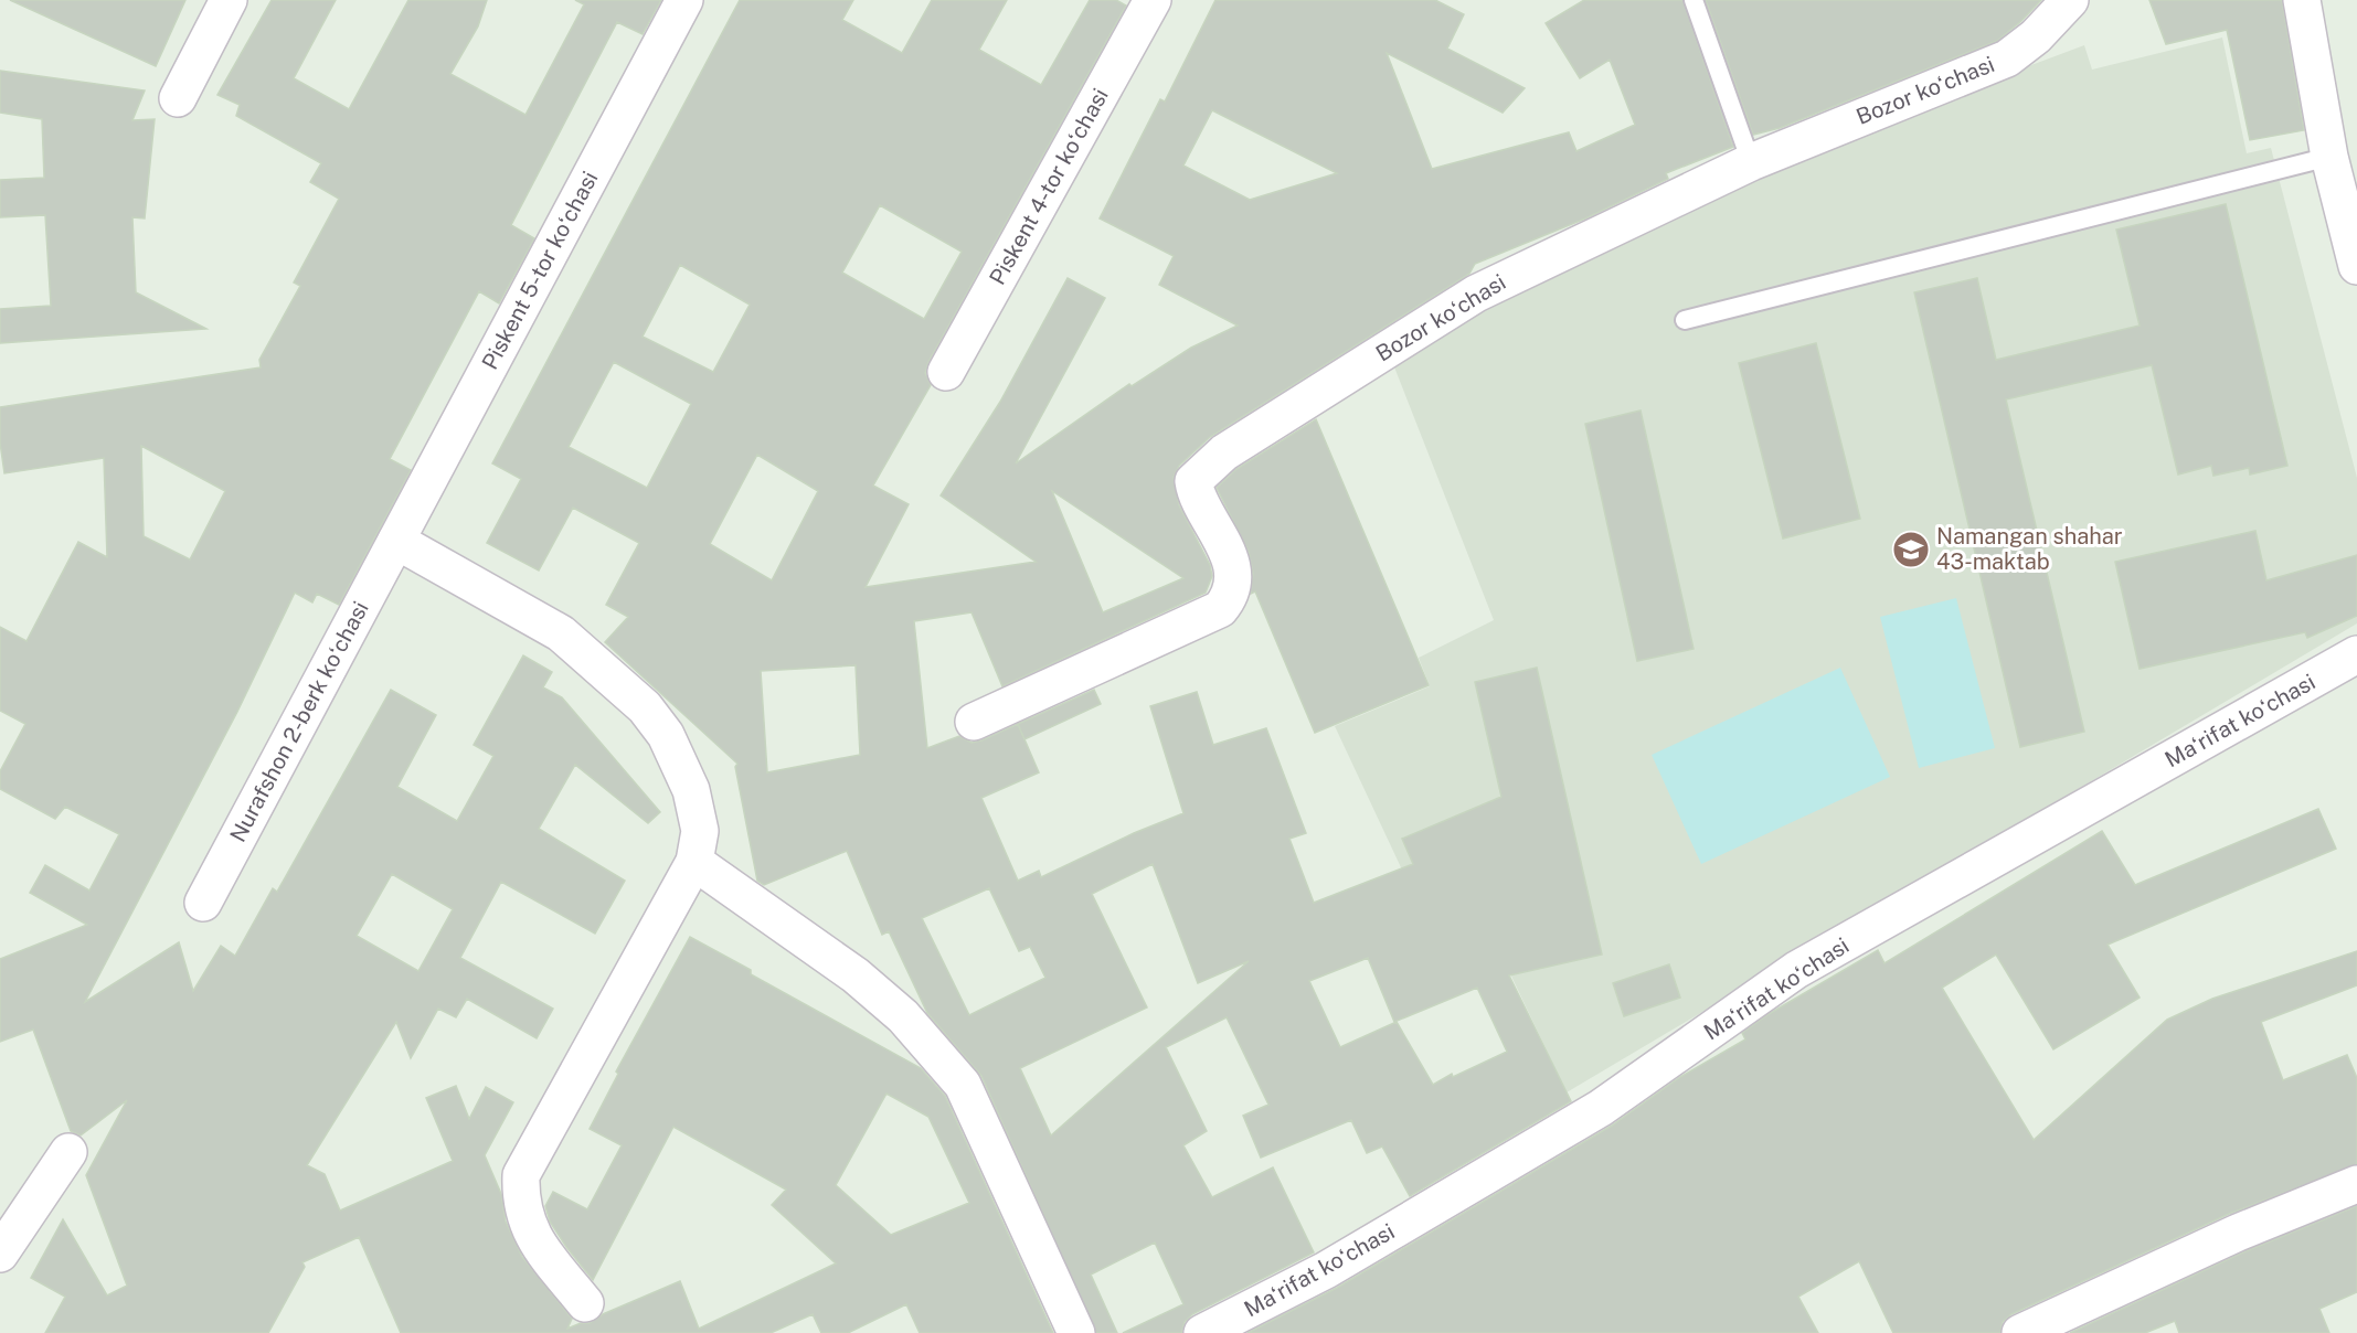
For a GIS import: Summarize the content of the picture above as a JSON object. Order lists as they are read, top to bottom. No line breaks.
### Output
{"streets":{"street":["Bozor koʻchasi","Piskent 4-tor koʻchasi","Piskent 5-tor koʻchasi","Maʻrifat koʻchasi","Nurafshon 2-berk koʻchasi"]},"crossings":[["Piskent 5-tor koʻchasi","Nurafshon 2-berk koʻchasi"]],"places":{"school or university":["Namangan shahar 43-maktab"]}}
